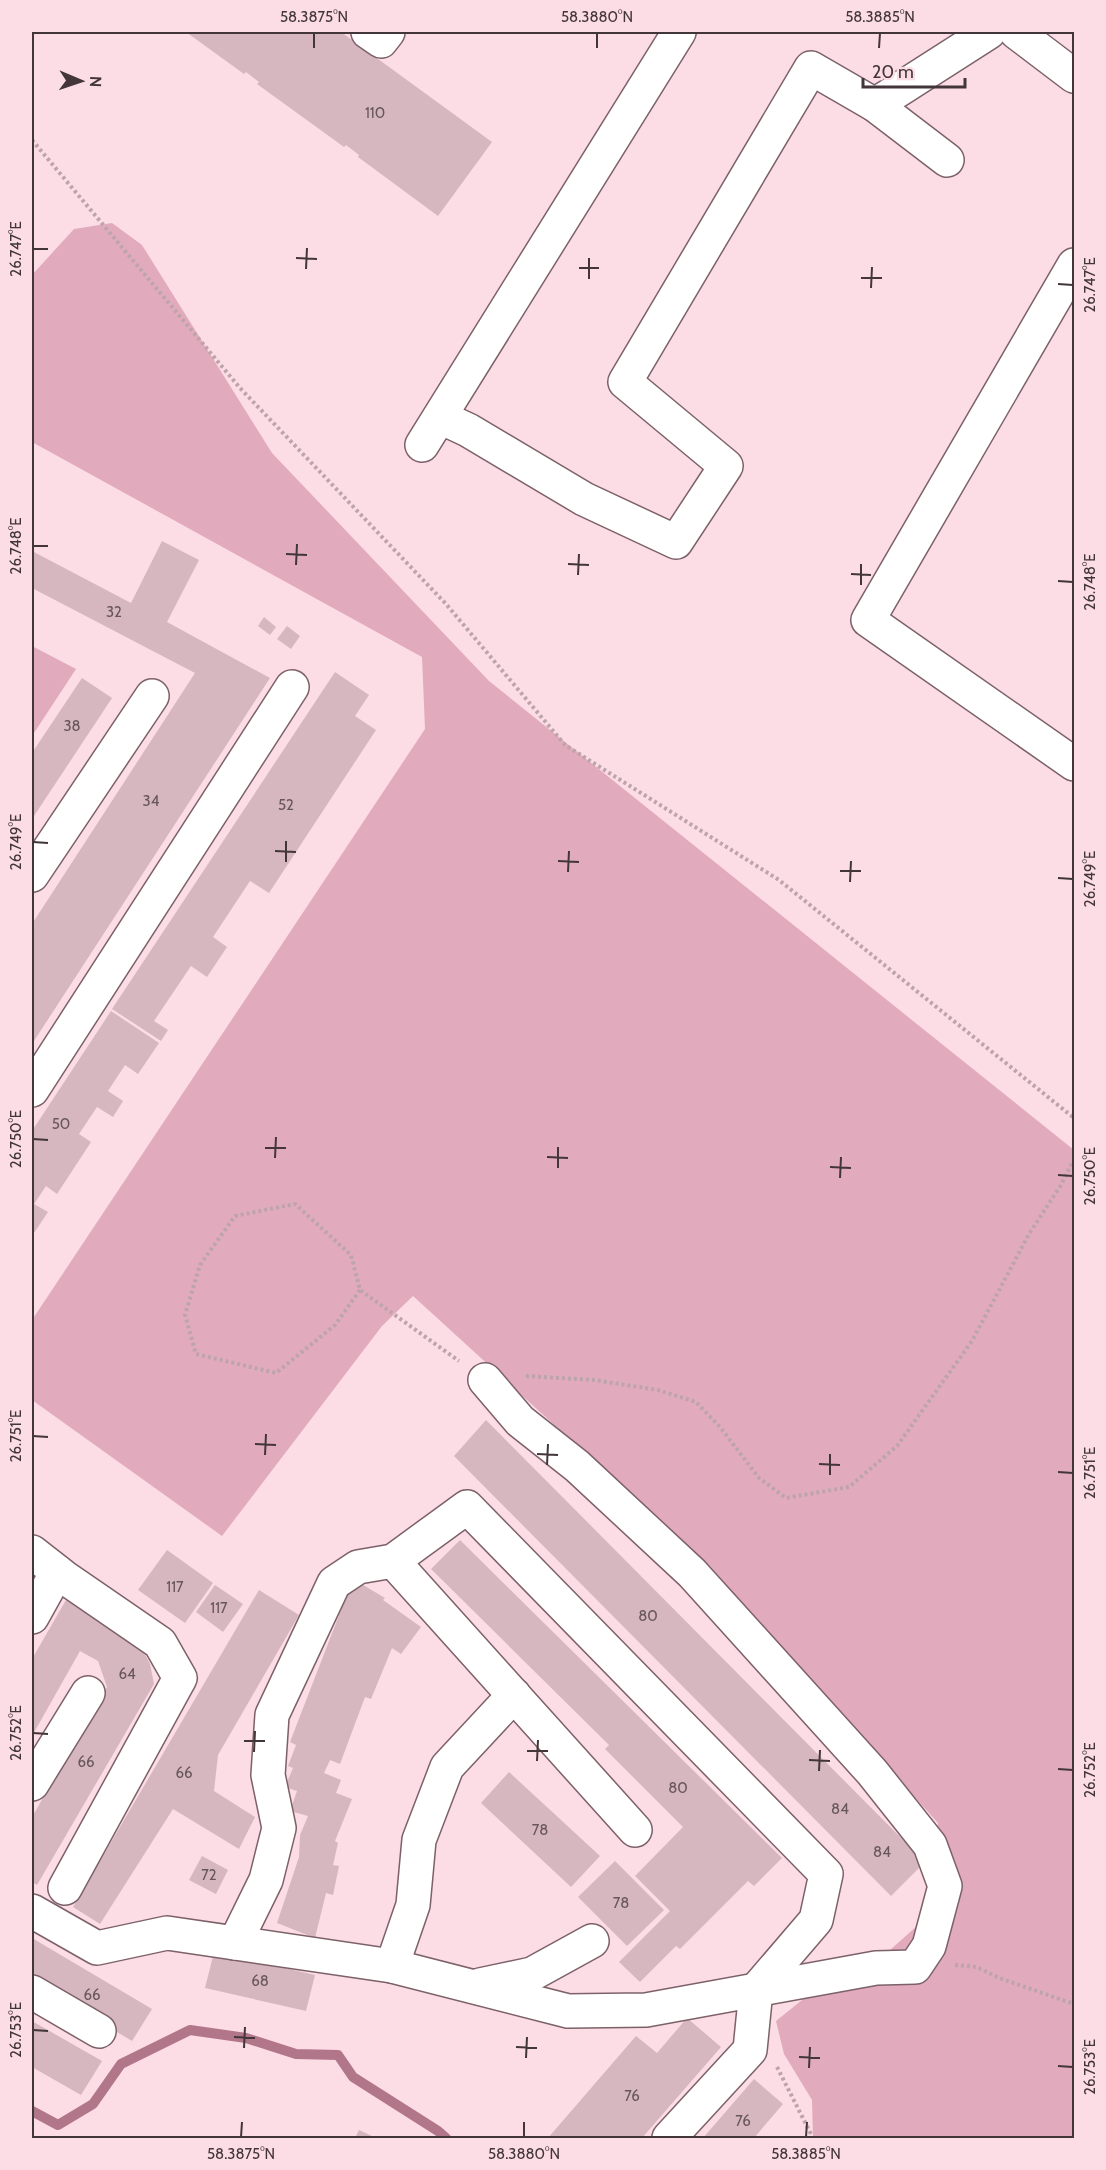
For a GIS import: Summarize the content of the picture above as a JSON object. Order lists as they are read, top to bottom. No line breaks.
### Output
{"house_numbers":["110","32","38","34","52","50","117","117","80","64","66","66","80","84","78","84","72","78","68","66","76","76"],"scale_bar":"20 m","north":"right","coordinates":["58.3875°N","58.3880°N","58.3885°N","26.747°E","26.748°E","26.749°E","26.750°E","26.751°E","26.752°E","26.753°E"]}
